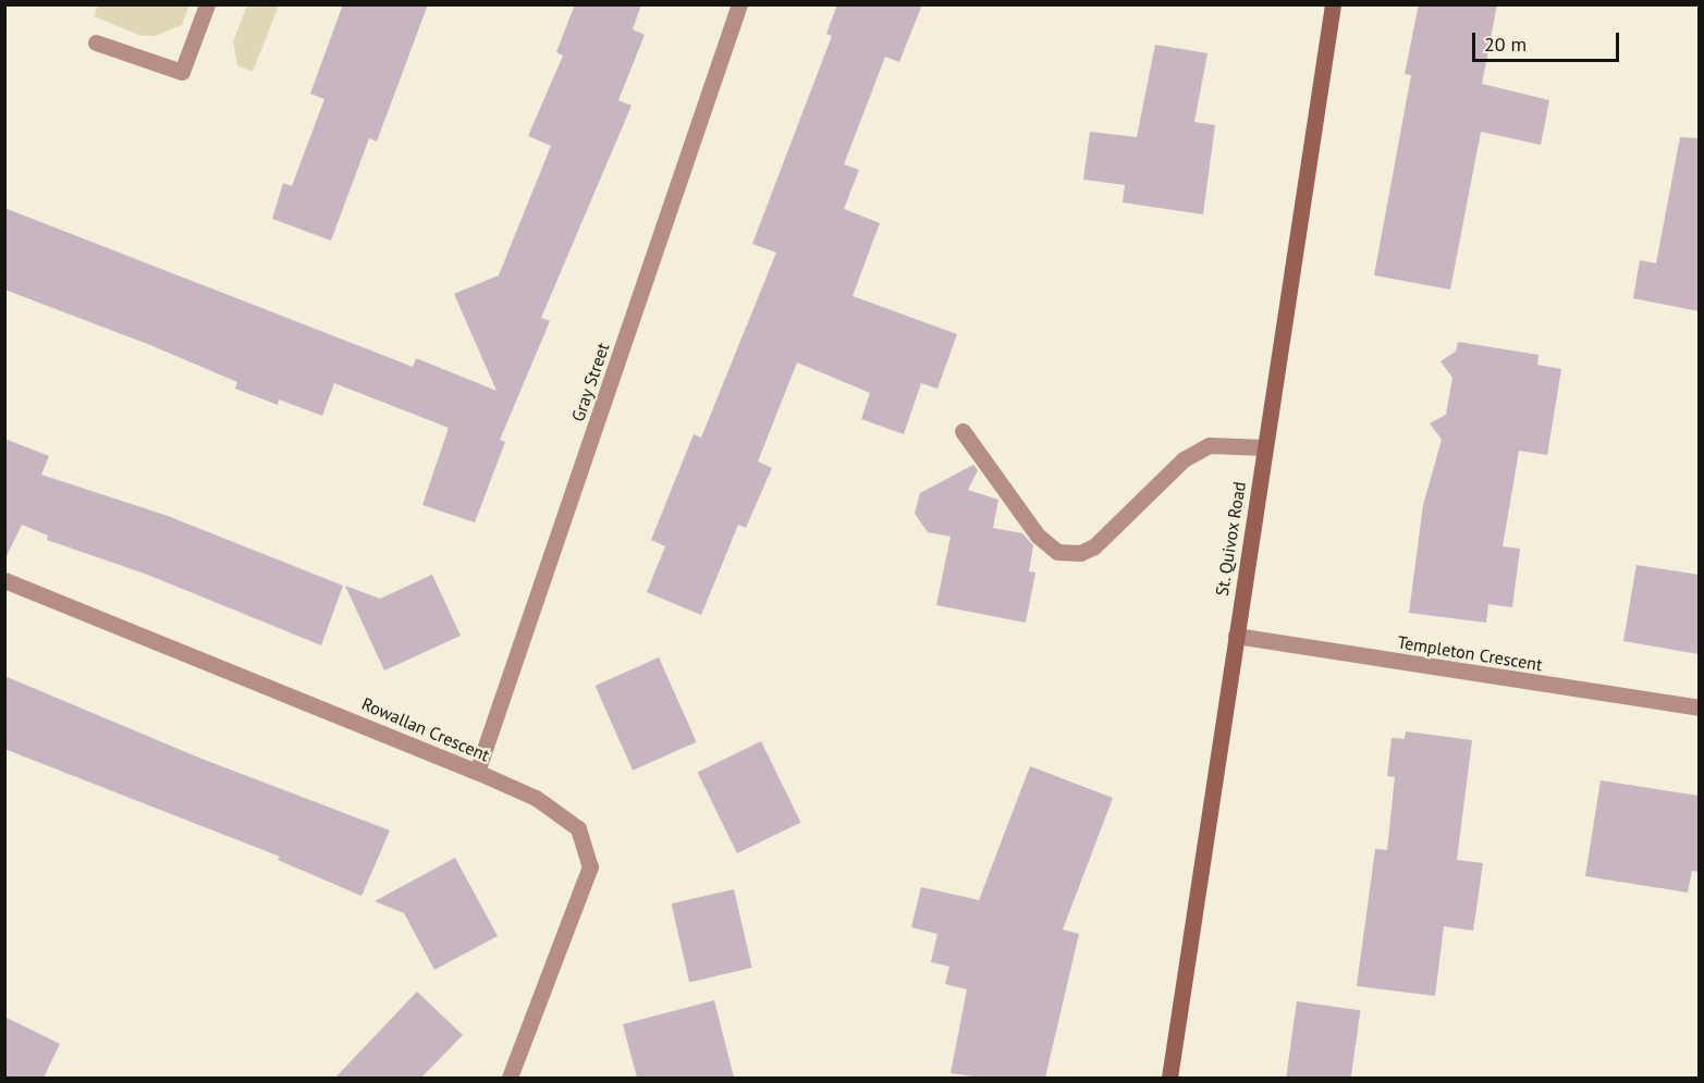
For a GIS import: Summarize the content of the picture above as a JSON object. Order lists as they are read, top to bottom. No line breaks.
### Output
{"streets":{"street":["Gray Street","St. Quivox Road","Templeton Crescent","Rowallan Crescent"]},"crossings":[["Gray Street","Rowallan Crescent"],["St. Quivox Road","Templeton Crescent"]],"scale_bar":"20 m"}
